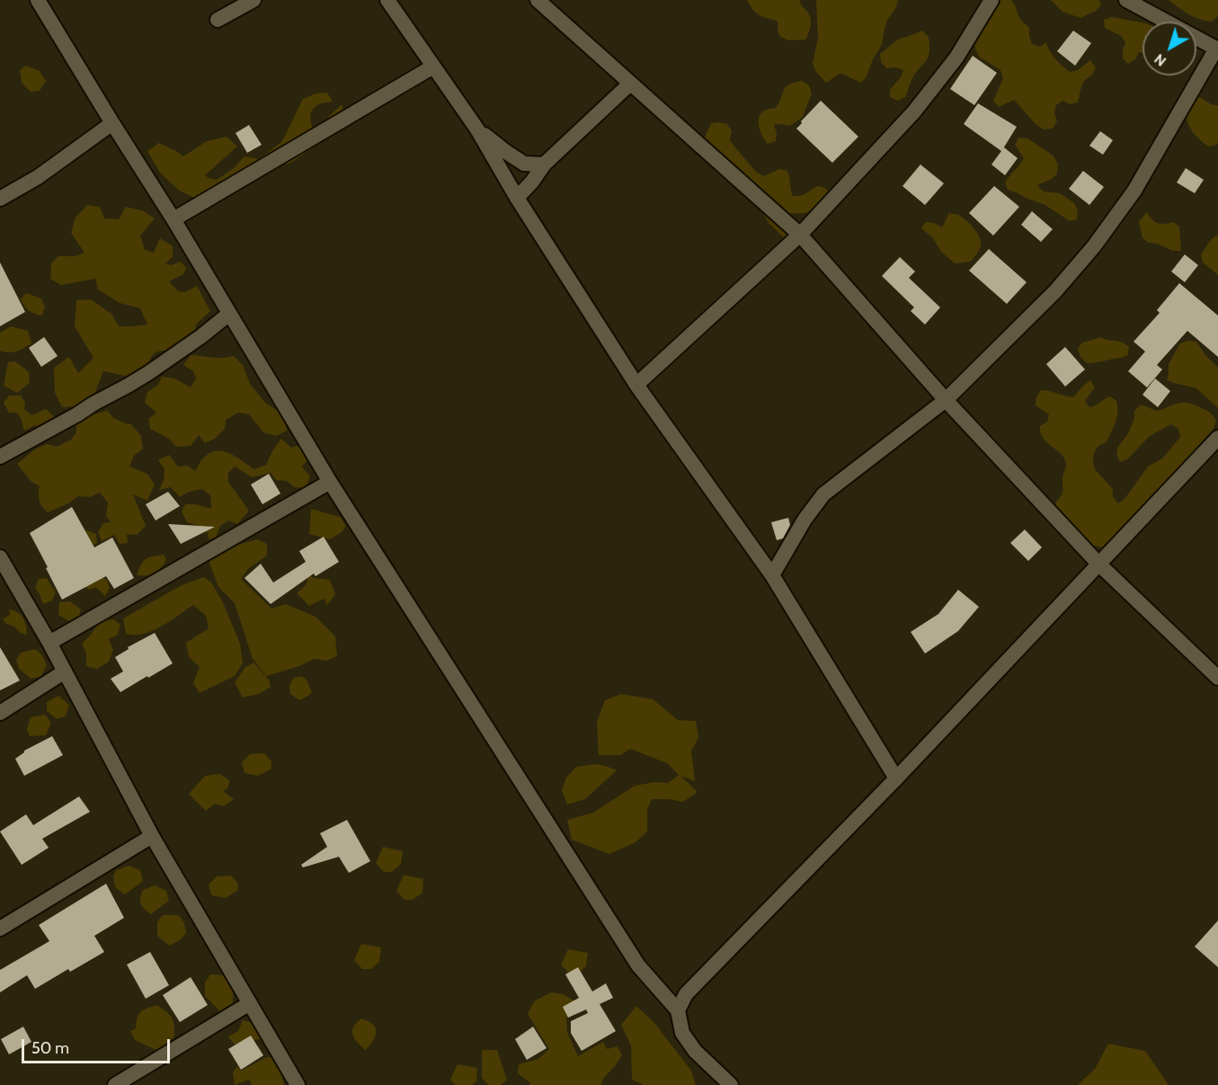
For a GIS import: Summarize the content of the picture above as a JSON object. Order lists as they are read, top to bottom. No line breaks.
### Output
{"scale_bar":"50 m","north":"bottom left"}
